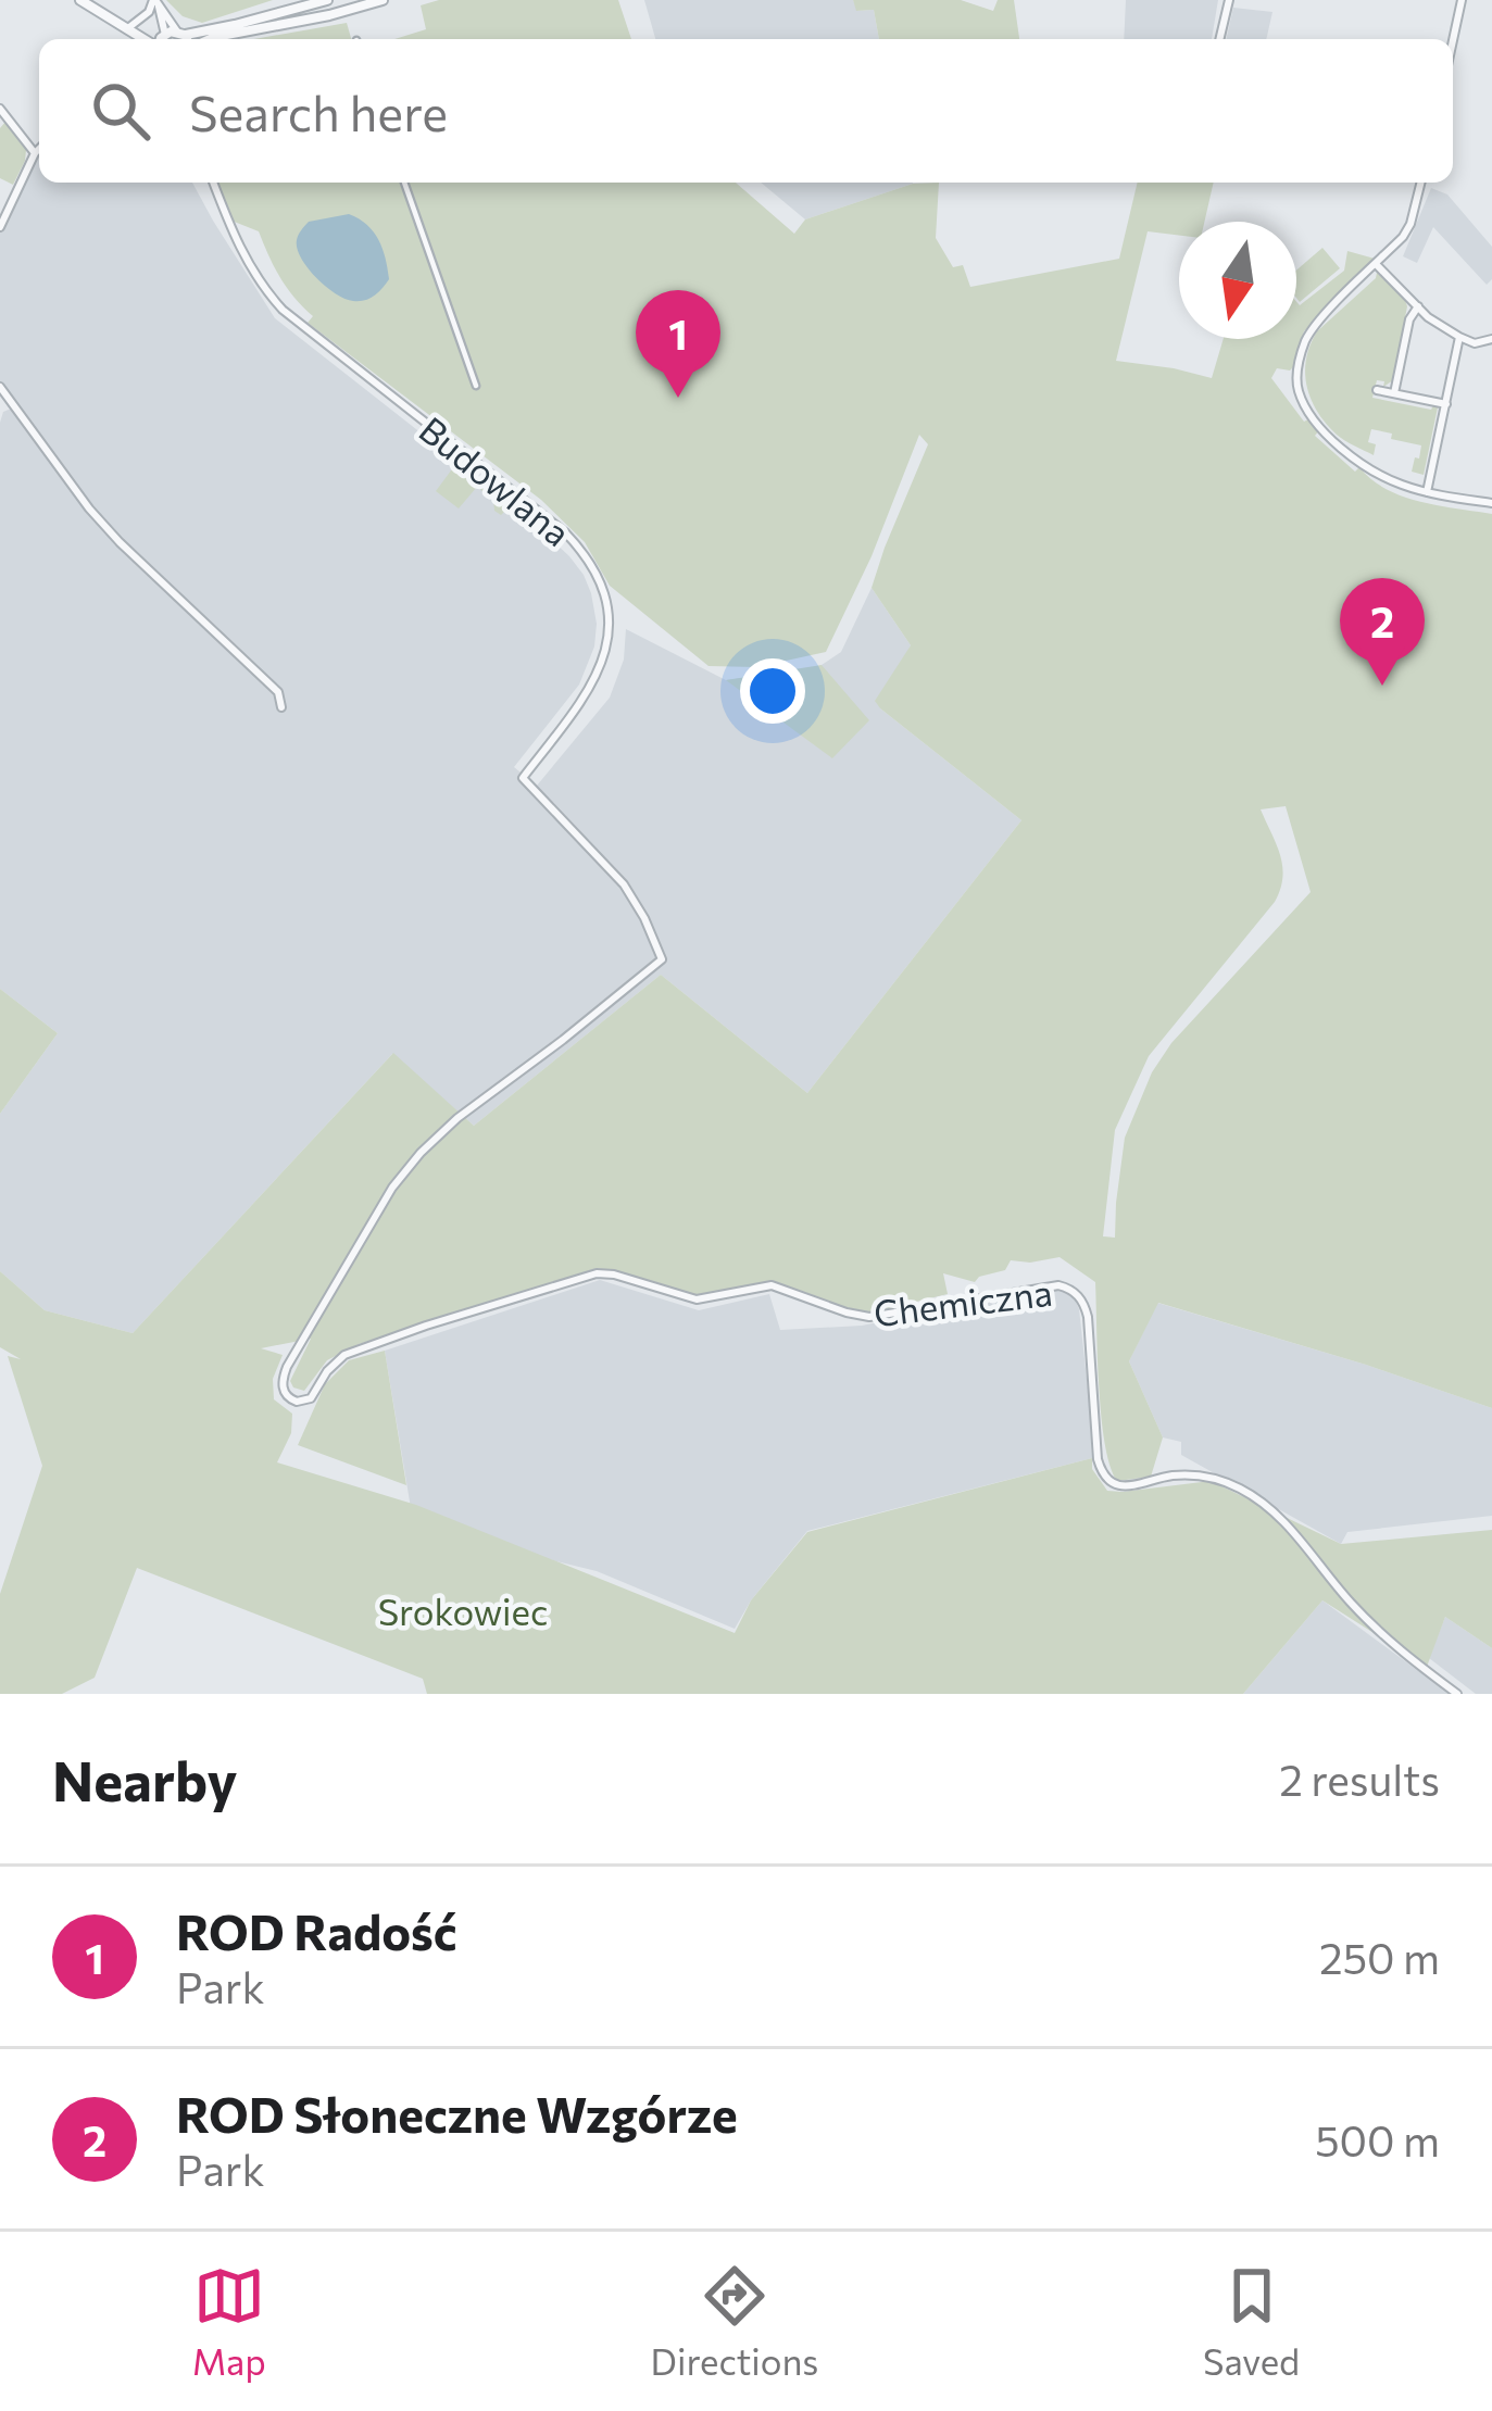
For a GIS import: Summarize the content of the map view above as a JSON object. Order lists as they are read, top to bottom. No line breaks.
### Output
{"streets":{"street":["Budowlana","Chemiczna"]},"crossings":[["Budowlana","Chemiczna"]],"parks":["Srokowiec"],"north":"bottom","page":{"search":"Search here","pins":["1","2"],"heading":["Nearby","2 results"],"list":[{"mark":"1","name":"ROD Radość","note":"Park","value":"250 m"},{"mark":"2","name":"ROD Słoneczne Wzgórze","note":"Park","value":"500 m"}],"nav":["Map","Directions","Saved"]}}
